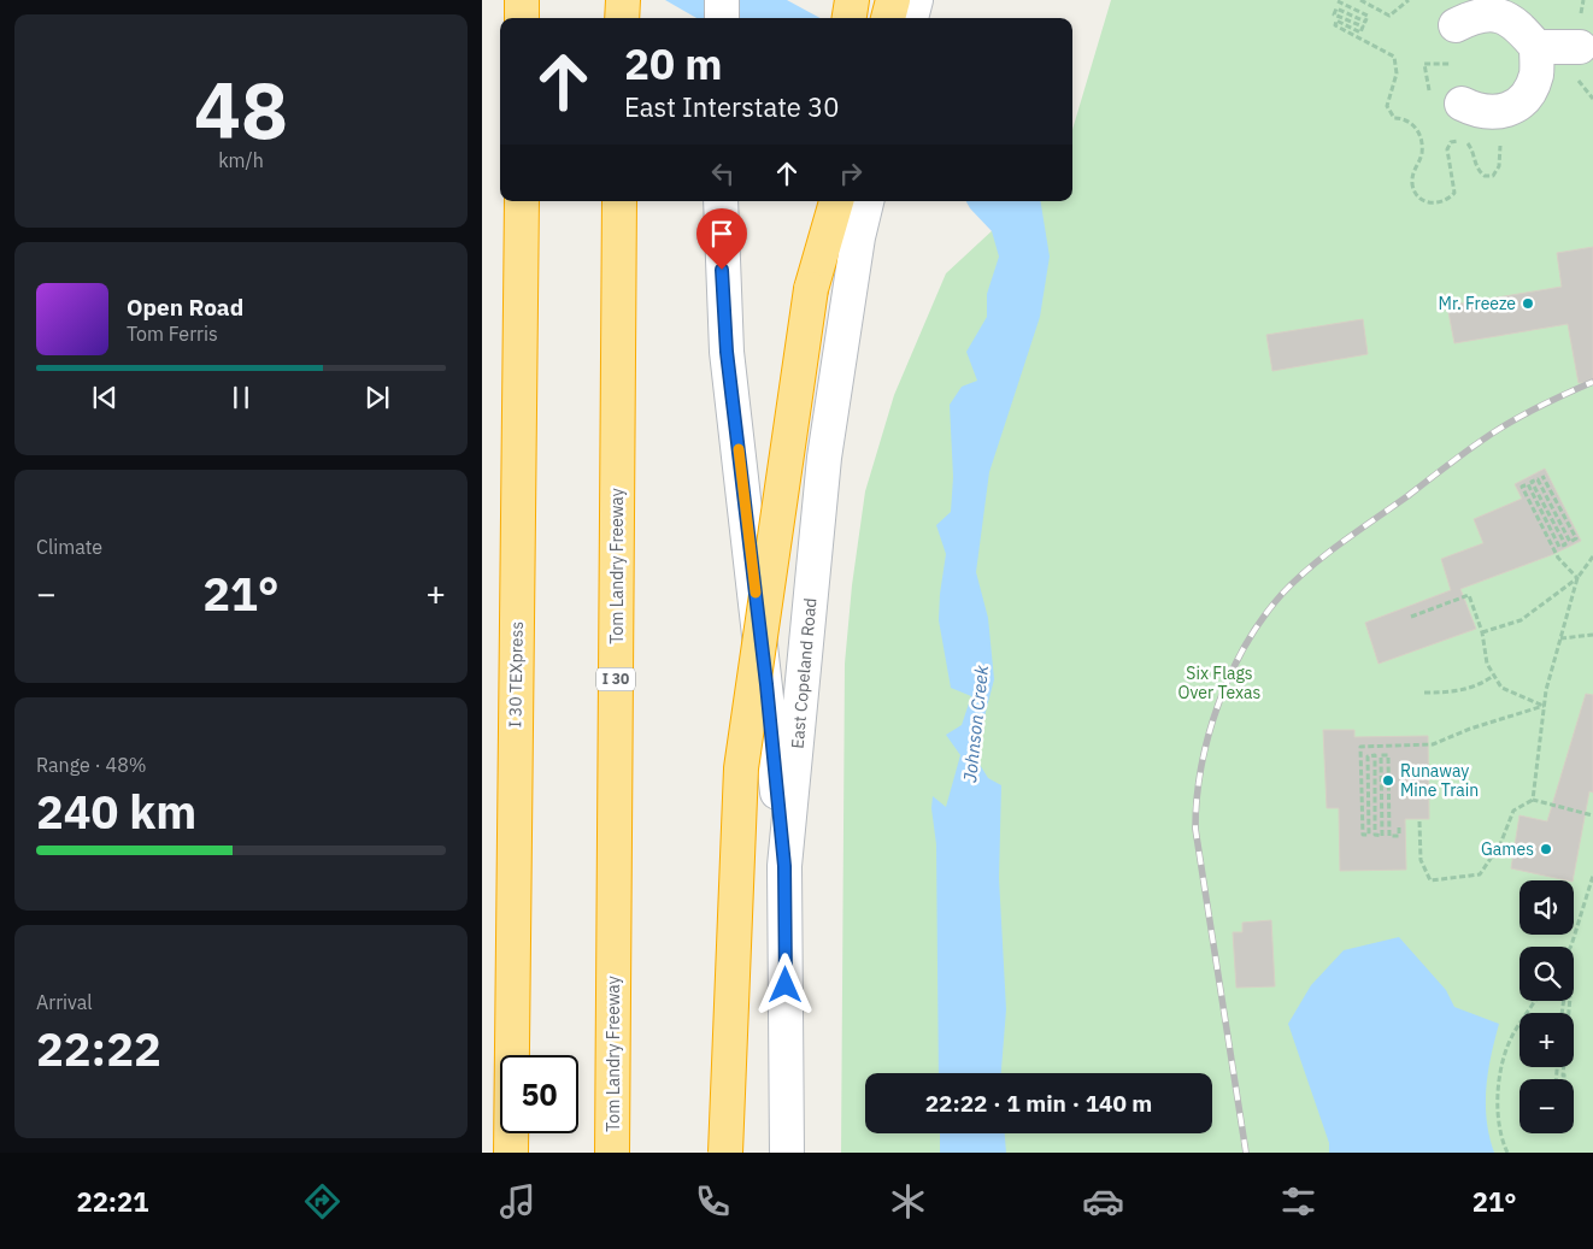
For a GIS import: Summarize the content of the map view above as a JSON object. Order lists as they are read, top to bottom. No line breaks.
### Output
{"streets":{"highway":["Tom Landry Freeway","I 30 TEXpress","I 30"],"main road":["East Copeland Road"]},"water":["Johnson Creek"],"parks":["Six Flags Over Texas"],"places":["Mr. Freeze","Runaway Mine Train","Games"],"page":{"tile":[["48","km/h"],"Climate",["Range · 48%","240 km"],["Arrival","22:22"]],"turn":["20 m","East Interstate 30"],"song":["Open Road","Tom Ferris"],"heat":["−","21°","+"],"map_buttons":["+","−"],"limit":"50","trip":"22:22 · 1 min · 140 m","tabs":["22:21","21°"]}}
